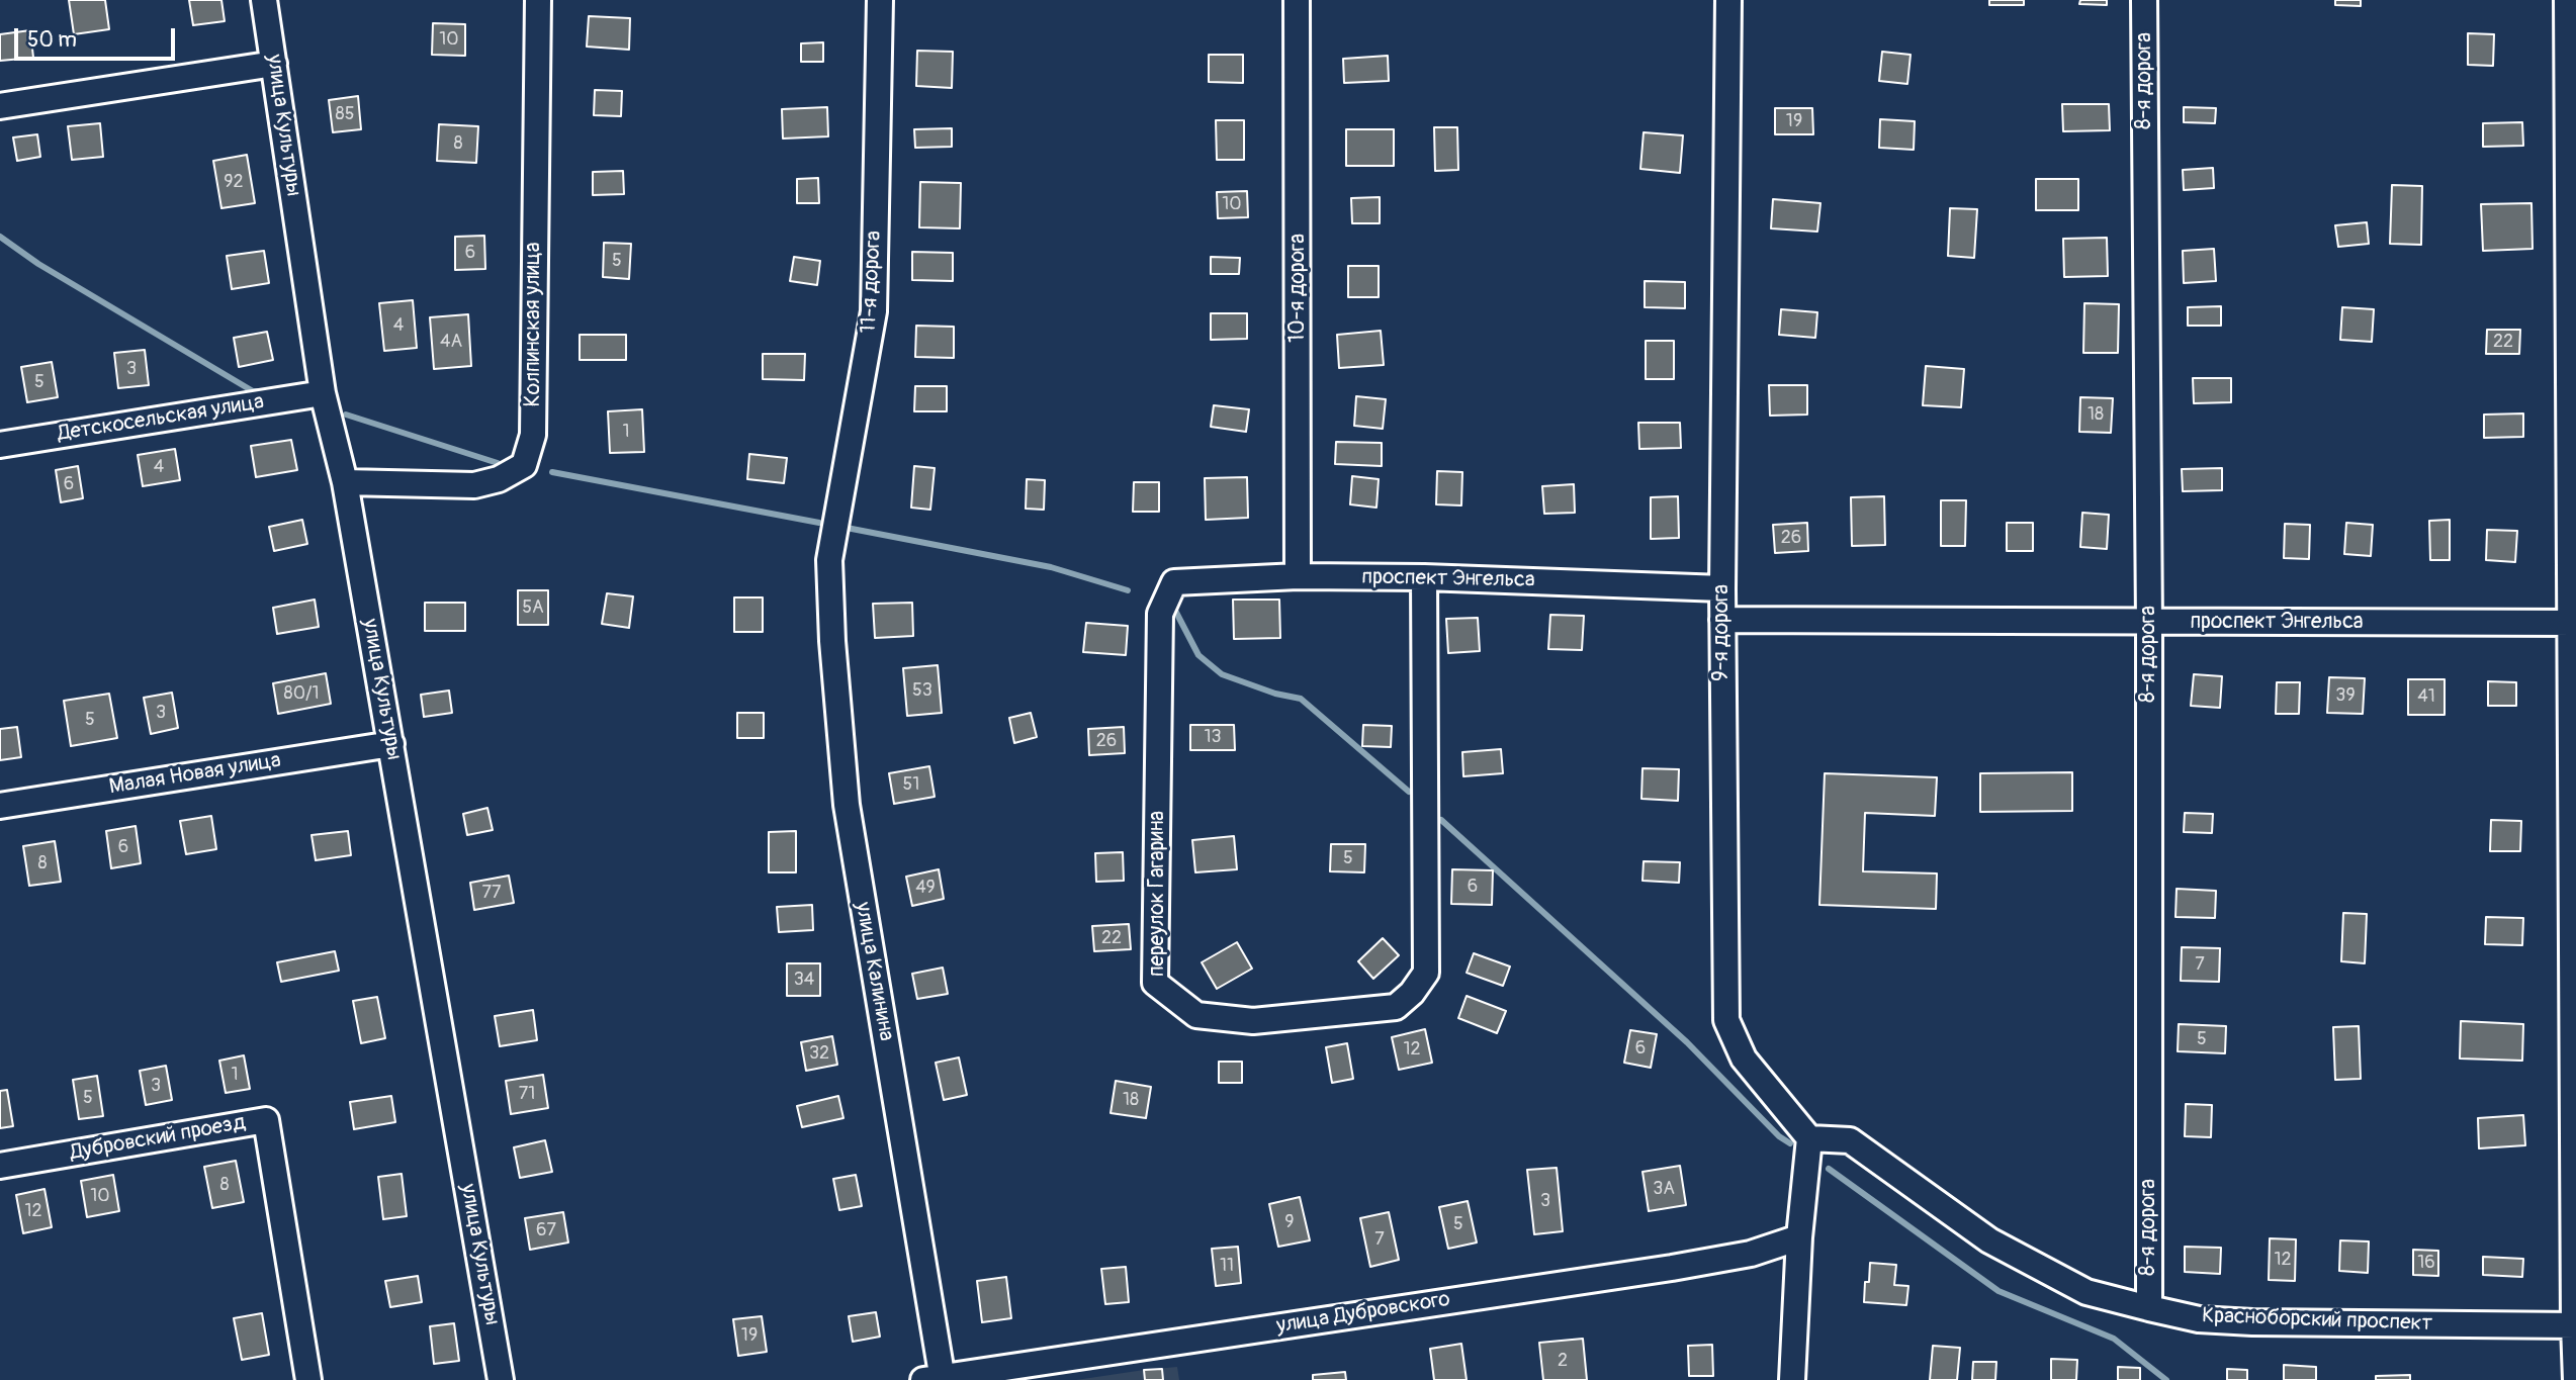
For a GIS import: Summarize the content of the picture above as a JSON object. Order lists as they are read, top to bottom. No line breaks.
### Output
{"streets":{"street":["8-я дорога","улица Культуры","11-я дорога","10-я дорога","Колпинская улица","Детскосельская улица","проспект Энгельса","9-я дорога","Малая Новая улица","переулок Гагарина","улица Калинина","Дубровский проезд","улица Дубровского","Красноборский проспект"]},"crossings":[["8-я дорога","проспект Энгельса"],["8-я дорога","Красноборский проспект"],["улица Культуры","Колпинская улица"],["улица Культуры","Детскосельская улица"],["улица Культуры","Малая Новая улица"],["11-я дорога","улица Калинина"],["10-я дорога","проспект Энгельса"],["проспект Энгельса","9-я дорога"],["проспект Энгельса","переулок Гагарина"],["9-я дорога","Красноборский проспект"],["улица Калинина","улица Дубровского"]],"house_numbers":["10","85","19","8","92","10","6","5","4","4А","22","3","5","18","1","4","6","26","5А","53","80/1","39","41","3","5","13","26","51","6","5","8","6","49","77","22","7","34","5","6","12","32","1","3","71","5","18","8","3А","10","3","12","9","5","67","7","12","16","11","19","2"],"scale_bar":"50 m"}
